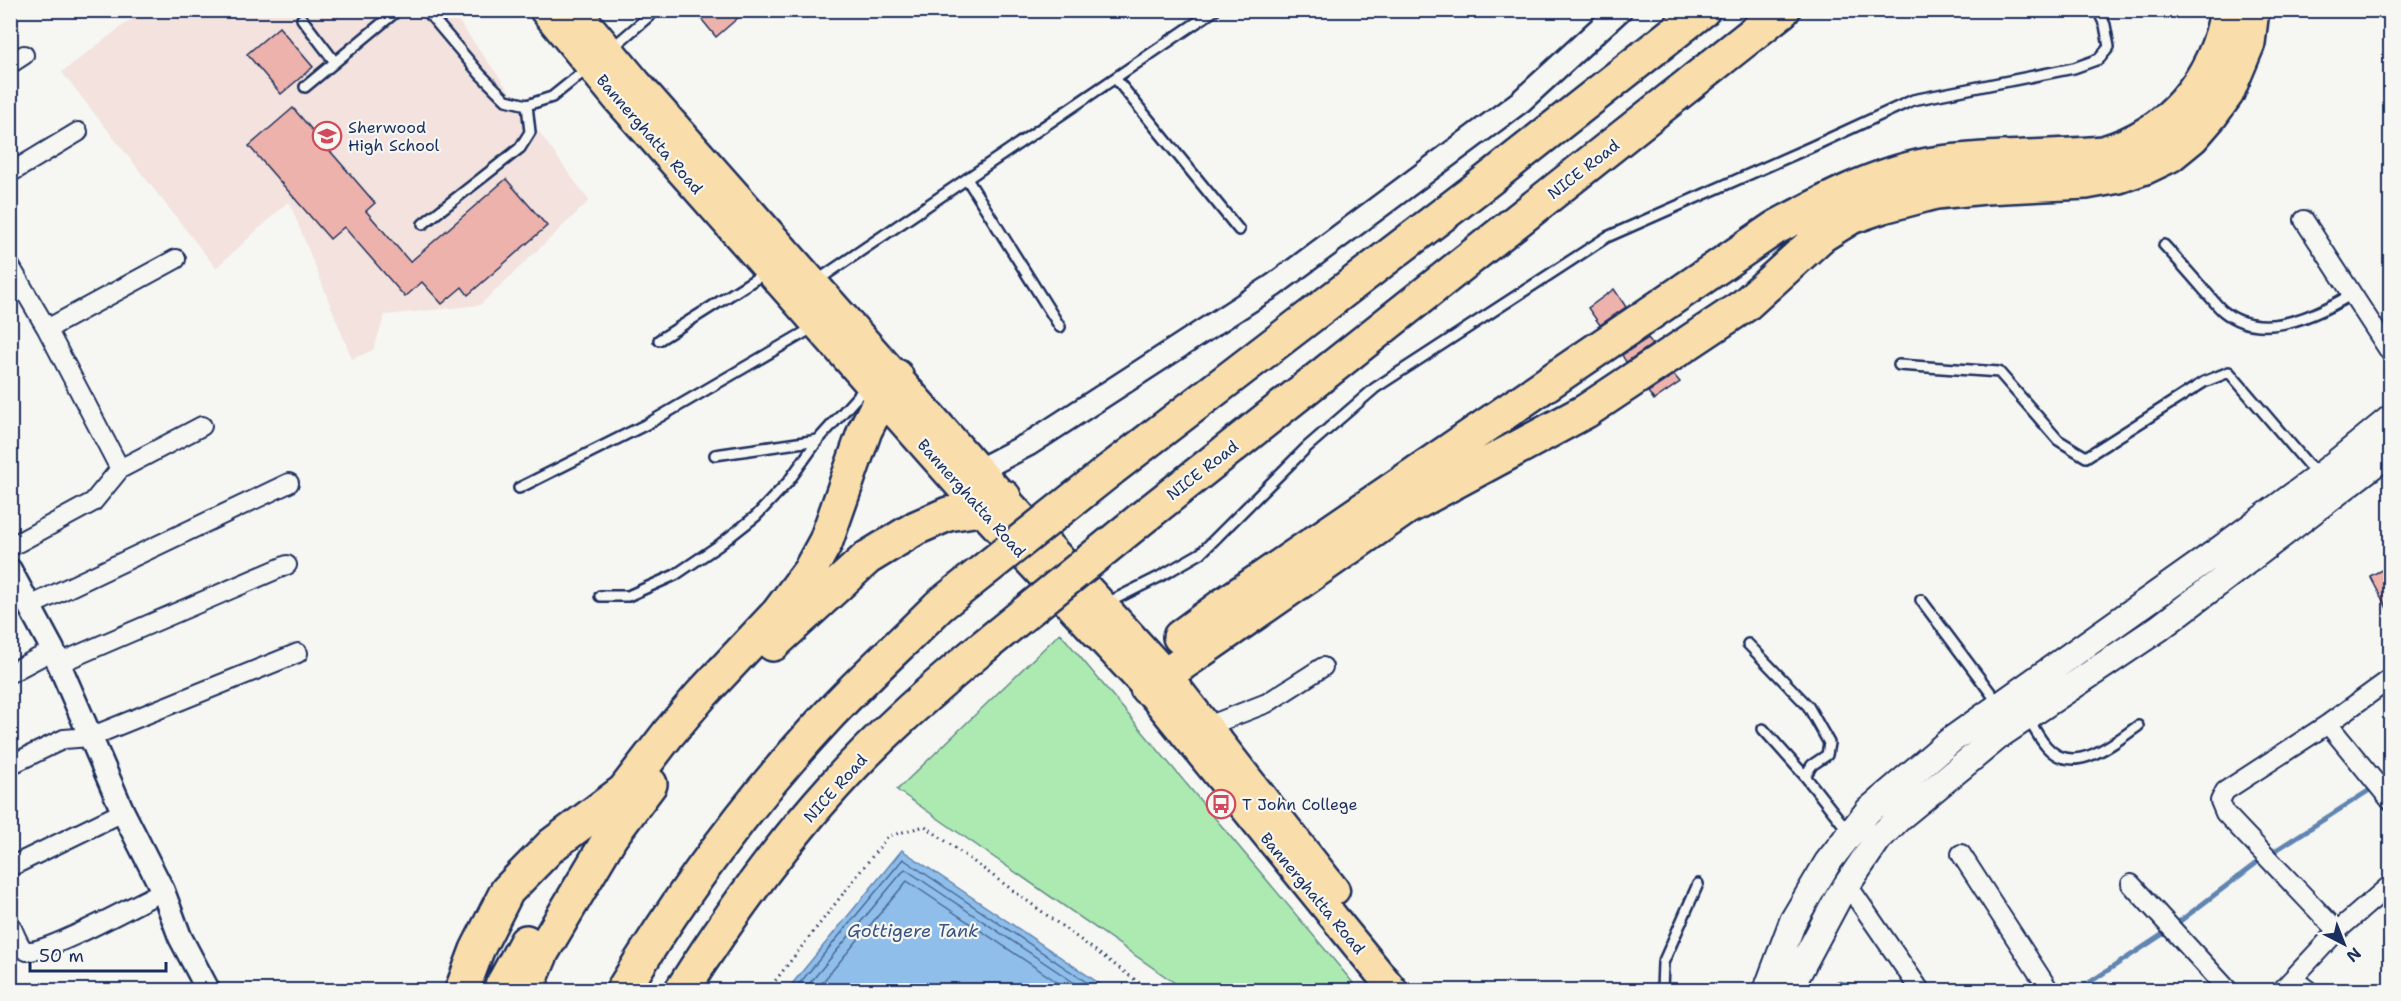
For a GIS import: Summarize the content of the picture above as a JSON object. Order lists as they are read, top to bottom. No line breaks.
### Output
{"streets":{"highway":["NICE Road"],"main road":["Bannerghatta Road"]},"water":["Gottigere Tank"],"places":{"school or university":["Sherwood High School"],"bus stop":["T John College"]},"scale_bar":"50 m","north":"bottom right"}
